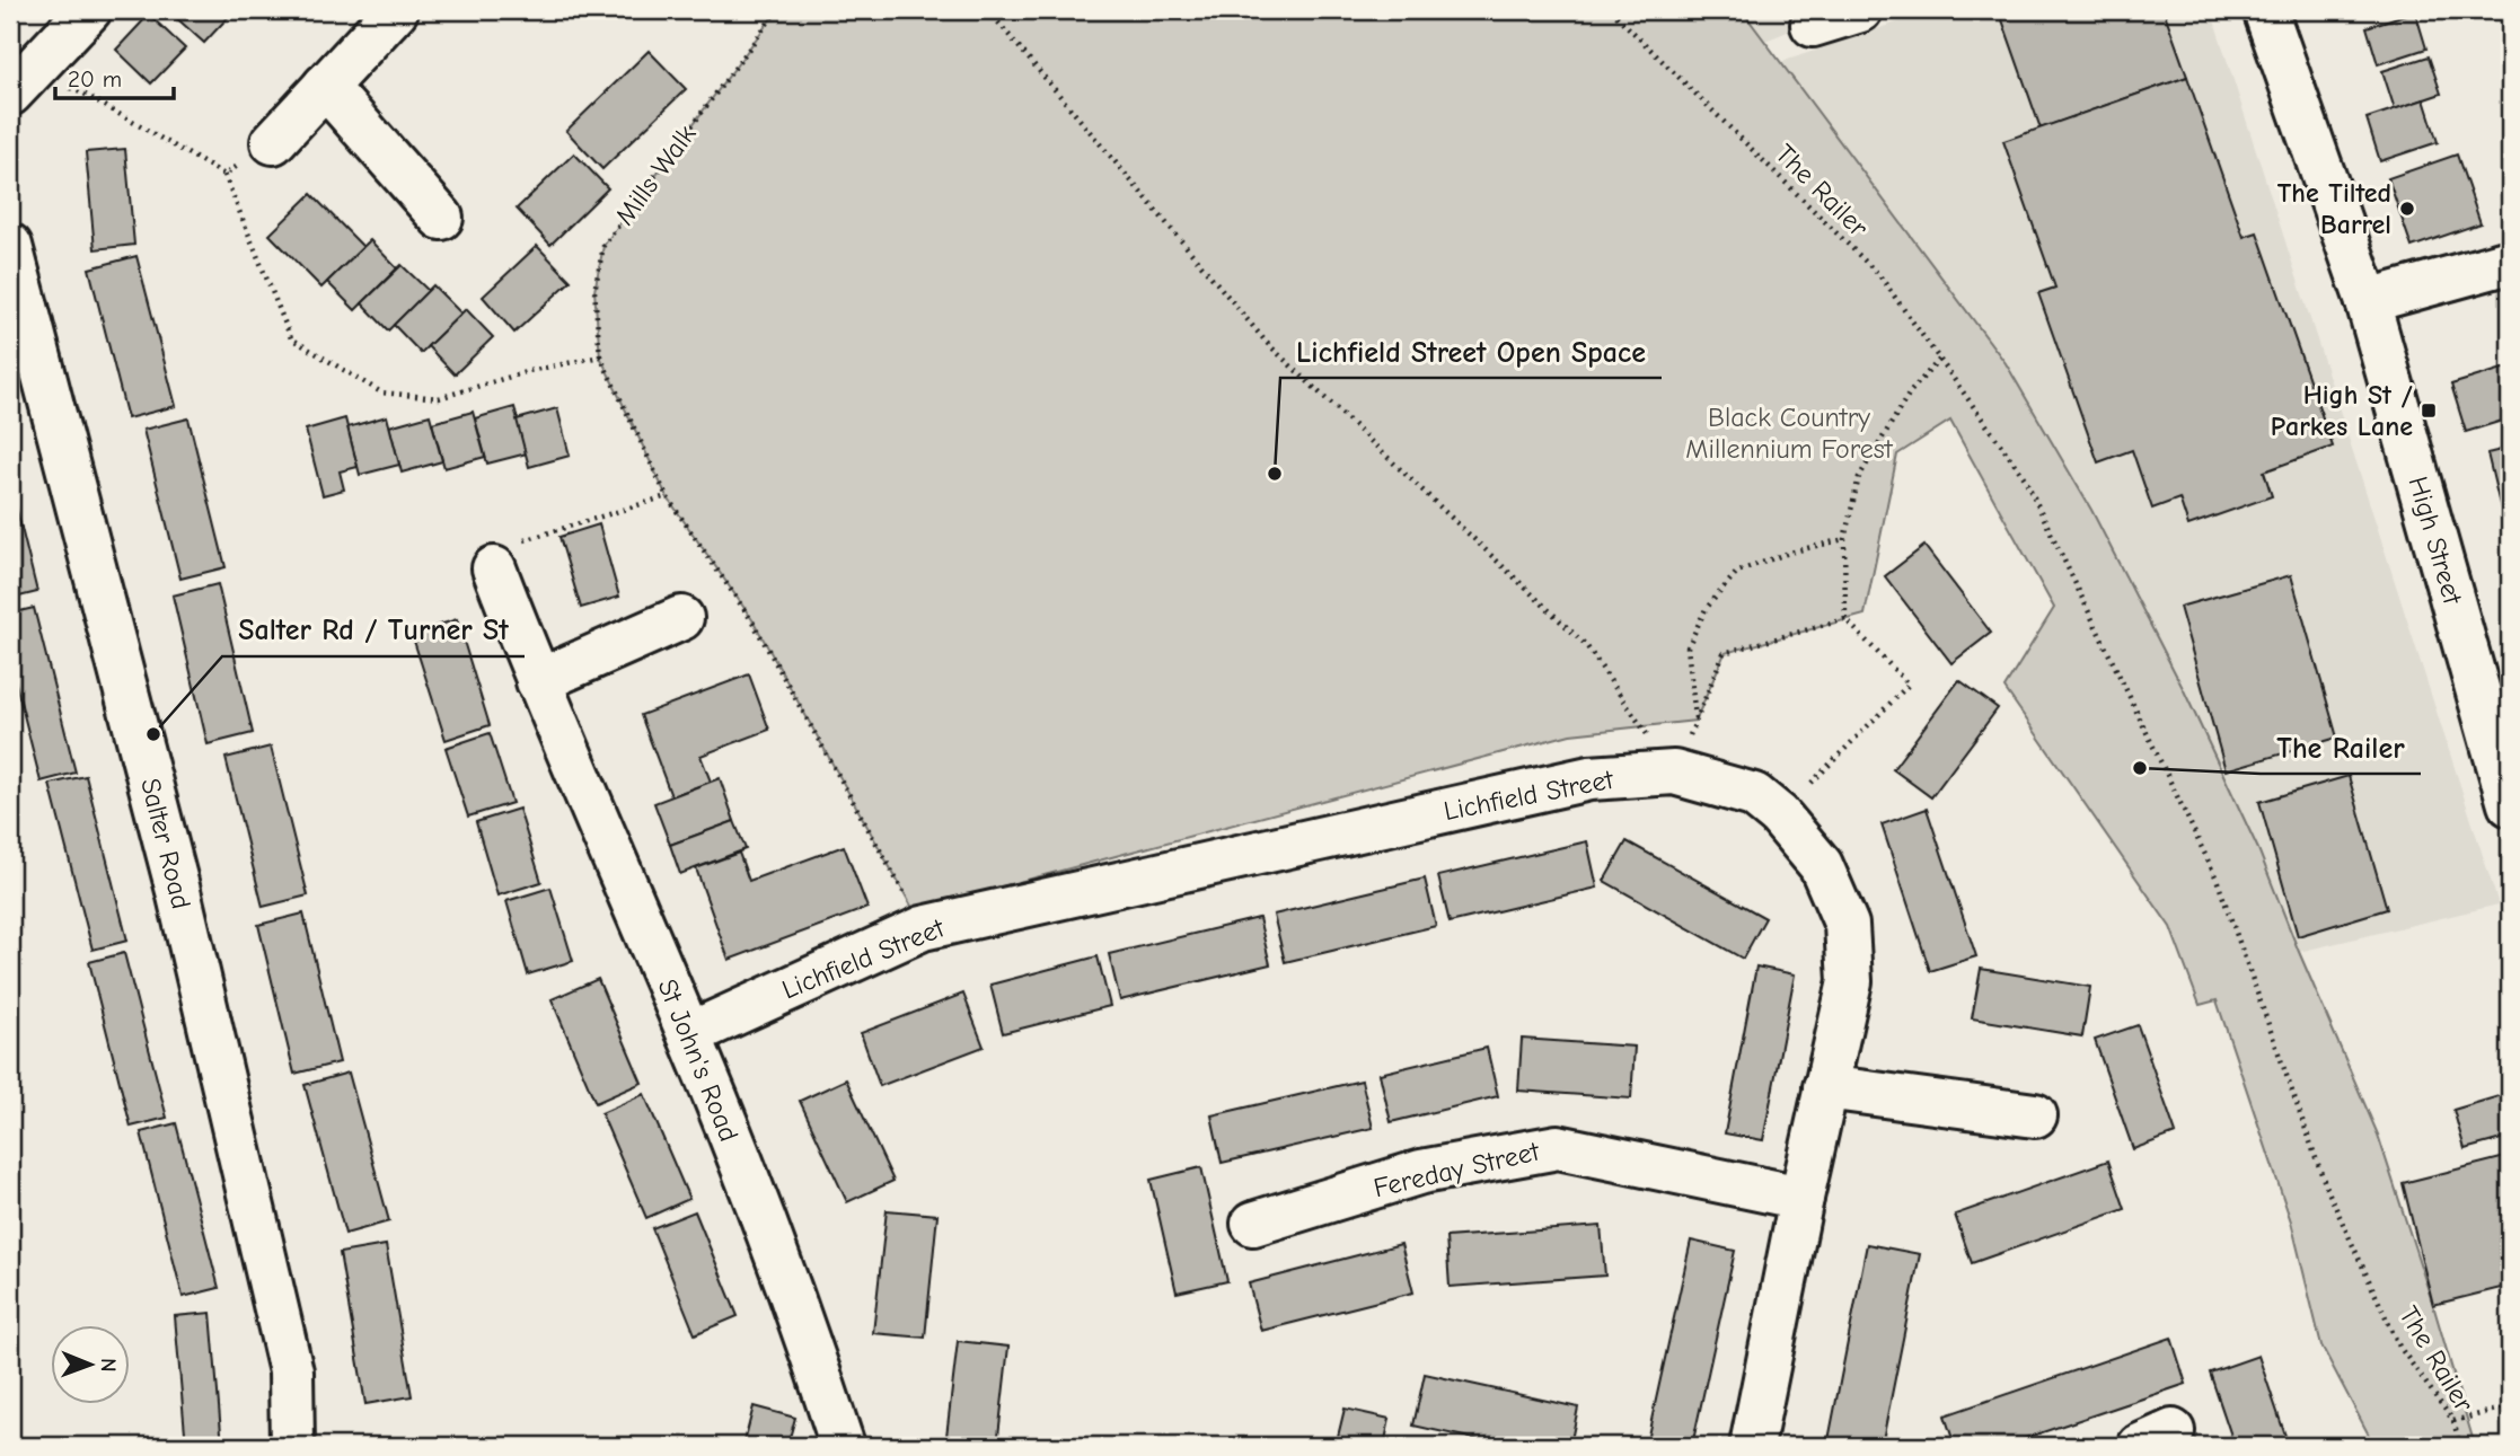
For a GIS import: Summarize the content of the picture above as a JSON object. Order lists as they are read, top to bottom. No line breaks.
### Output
{"streets":{"street":["High Street","Lichfield Street","Salter Road","St John's Road","Fereday Street"],"path":["Mills Walk","The Railer"]},"crossings":[["Lichfield Street","St John's Road"],["Lichfield Street","Fereday Street"]],"parks":["Black Country Millennium Forest"],"places":{"other":["The Tilted Barrel","Lichfield Street Open Space","Salter Rd / Turner St","The Railer"],"transit":["High St / Parkes Lane"]},"scale_bar":"20 m","north":"right"}
